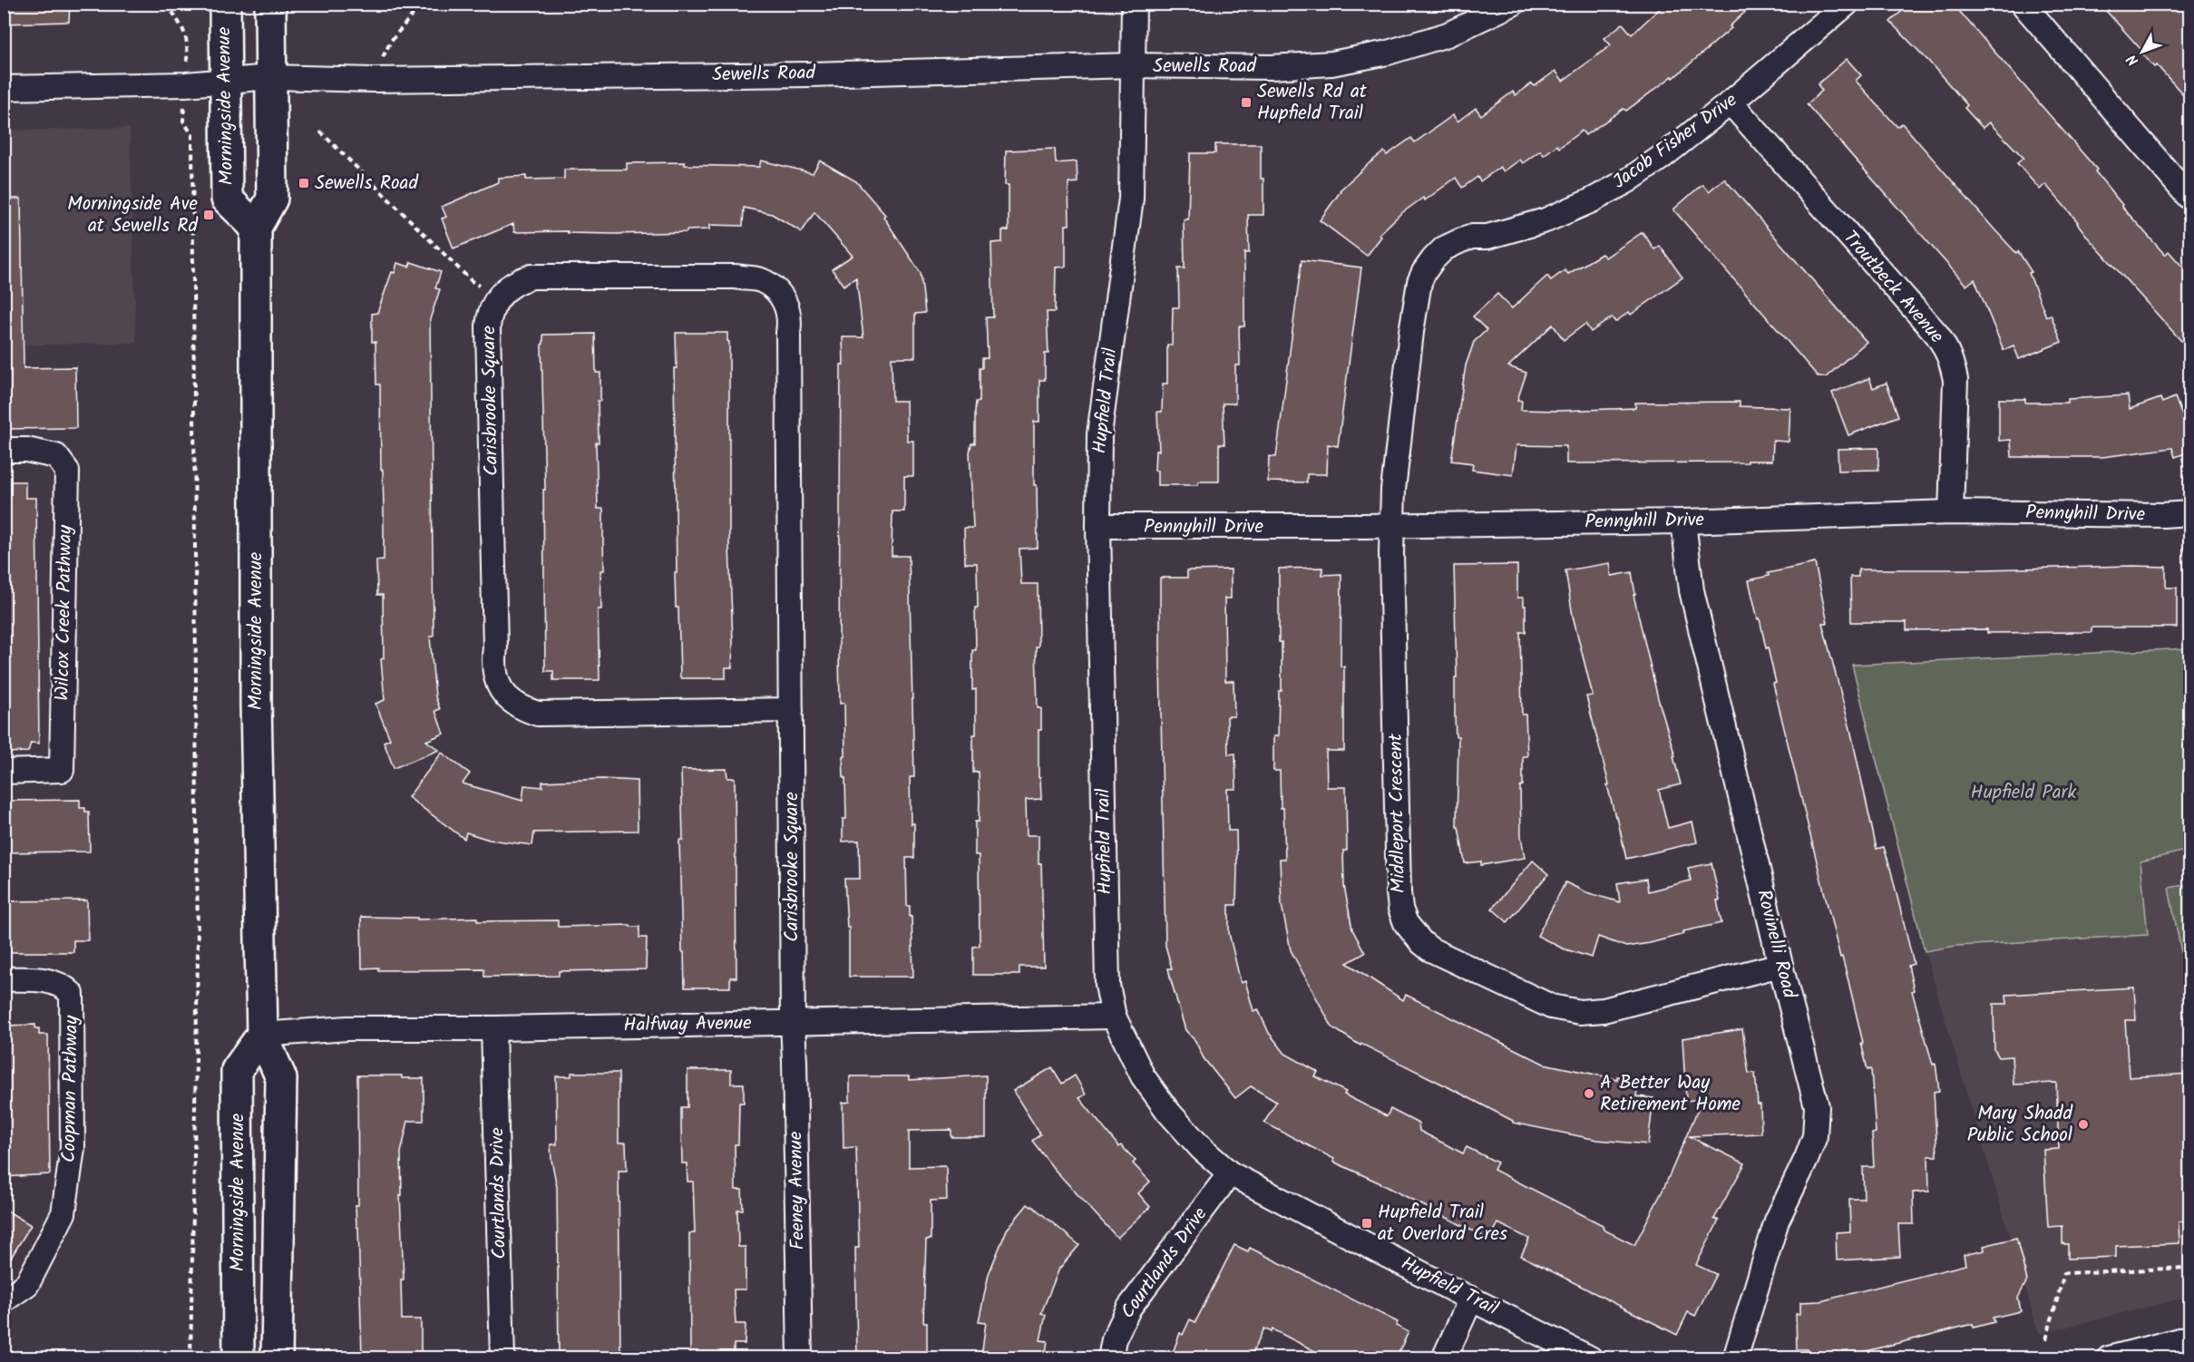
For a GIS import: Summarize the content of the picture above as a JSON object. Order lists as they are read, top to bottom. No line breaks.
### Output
{"streets":{"main road":["Morningside Avenue"],"street":["Sewells Road","Jacob Fisher Drive","Troutbeck Avenue","Carisbrooke Square","Hupfield Trail","Pennyhill Drive","Wilcox Creek Pathway","Middleport Crescent","Rovinelli Road","Halfway Avenue","Coopman Pathway","Feeney Avenue","Courtlands Drive"]},"crossings":[["Sewells Road","Morningside Avenue"],["Sewells Road","Hupfield Trail"],["Morningside Avenue","Halfway Avenue"],["Jacob Fisher Drive","Troutbeck Avenue"],["Jacob Fisher Drive","Pennyhill Drive"],["Jacob Fisher Drive","Middleport Crescent"],["Troutbeck Avenue","Pennyhill Drive"],["Carisbrooke Square","Halfway Avenue"],["Carisbrooke Square","Feeney Avenue"],["Hupfield Trail","Pennyhill Drive"],["Hupfield Trail","Halfway Avenue"],["Hupfield Trail","Courtlands Drive"],["Pennyhill Drive","Middleport Crescent"],["Pennyhill Drive","Rovinelli Road"],["Middleport Crescent","Rovinelli Road"],["Halfway Avenue","Feeney Avenue"],["Halfway Avenue","Courtlands Drive"]],"parks":["Hupfield Park"],"places":{"transit":["Sewells Rd at Hupfield Trail","Sewells Road","Morningside Ave at Sewells Rd","Hupfield Trail at Overlord Cres"],"other":["A Better Way Retirement Home","Mary Shadd Public School"]},"north":"bottom left"}
